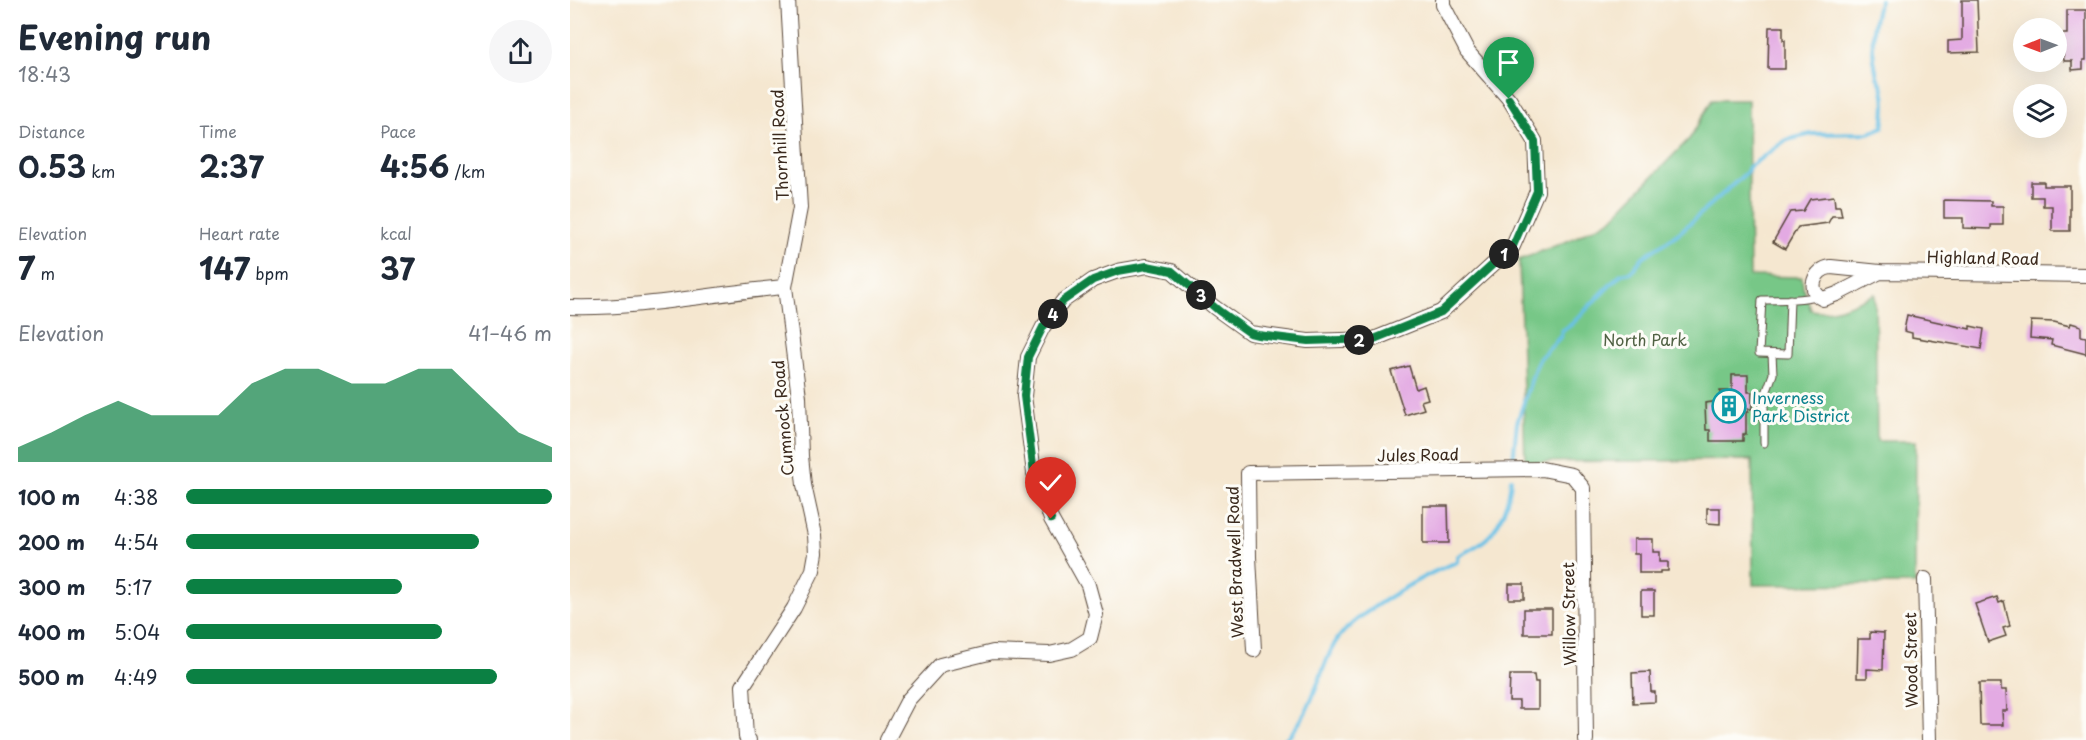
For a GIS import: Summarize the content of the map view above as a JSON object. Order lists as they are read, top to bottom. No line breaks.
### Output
{"streets":{"street":["Thornhill Road","Highland Road","Cumnock Road","Jules Road","West Bradwell Road","Willow Street","Wood Street"]},"crossings":[["Thornhill Road","Cumnock Road"],["Jules Road","West Bradwell Road"],["Jules Road","Willow Street"]],"parks":["North Park"],"places":{"building":["Inverness Park District"]},"north":"left","page":{"heading":["Evening run","18:43"],"stats":[["Distance","0.53 km"],["Time","2:37"],["Pace","4:56 /km"],["Elevation","7 m"],["Heart rate","147 bpm"],["kcal","37"]],"pins":["1","3","4","2"],"chart":["Elevation","41–46 m"],"list":[{"name":"100 m","note":"4:38"},{"name":"200 m","note":"4:54"},{"name":"300 m","note":"5:17"},{"name":"400 m","note":"5:04"},{"name":"500 m","note":"4:49"}]}}
